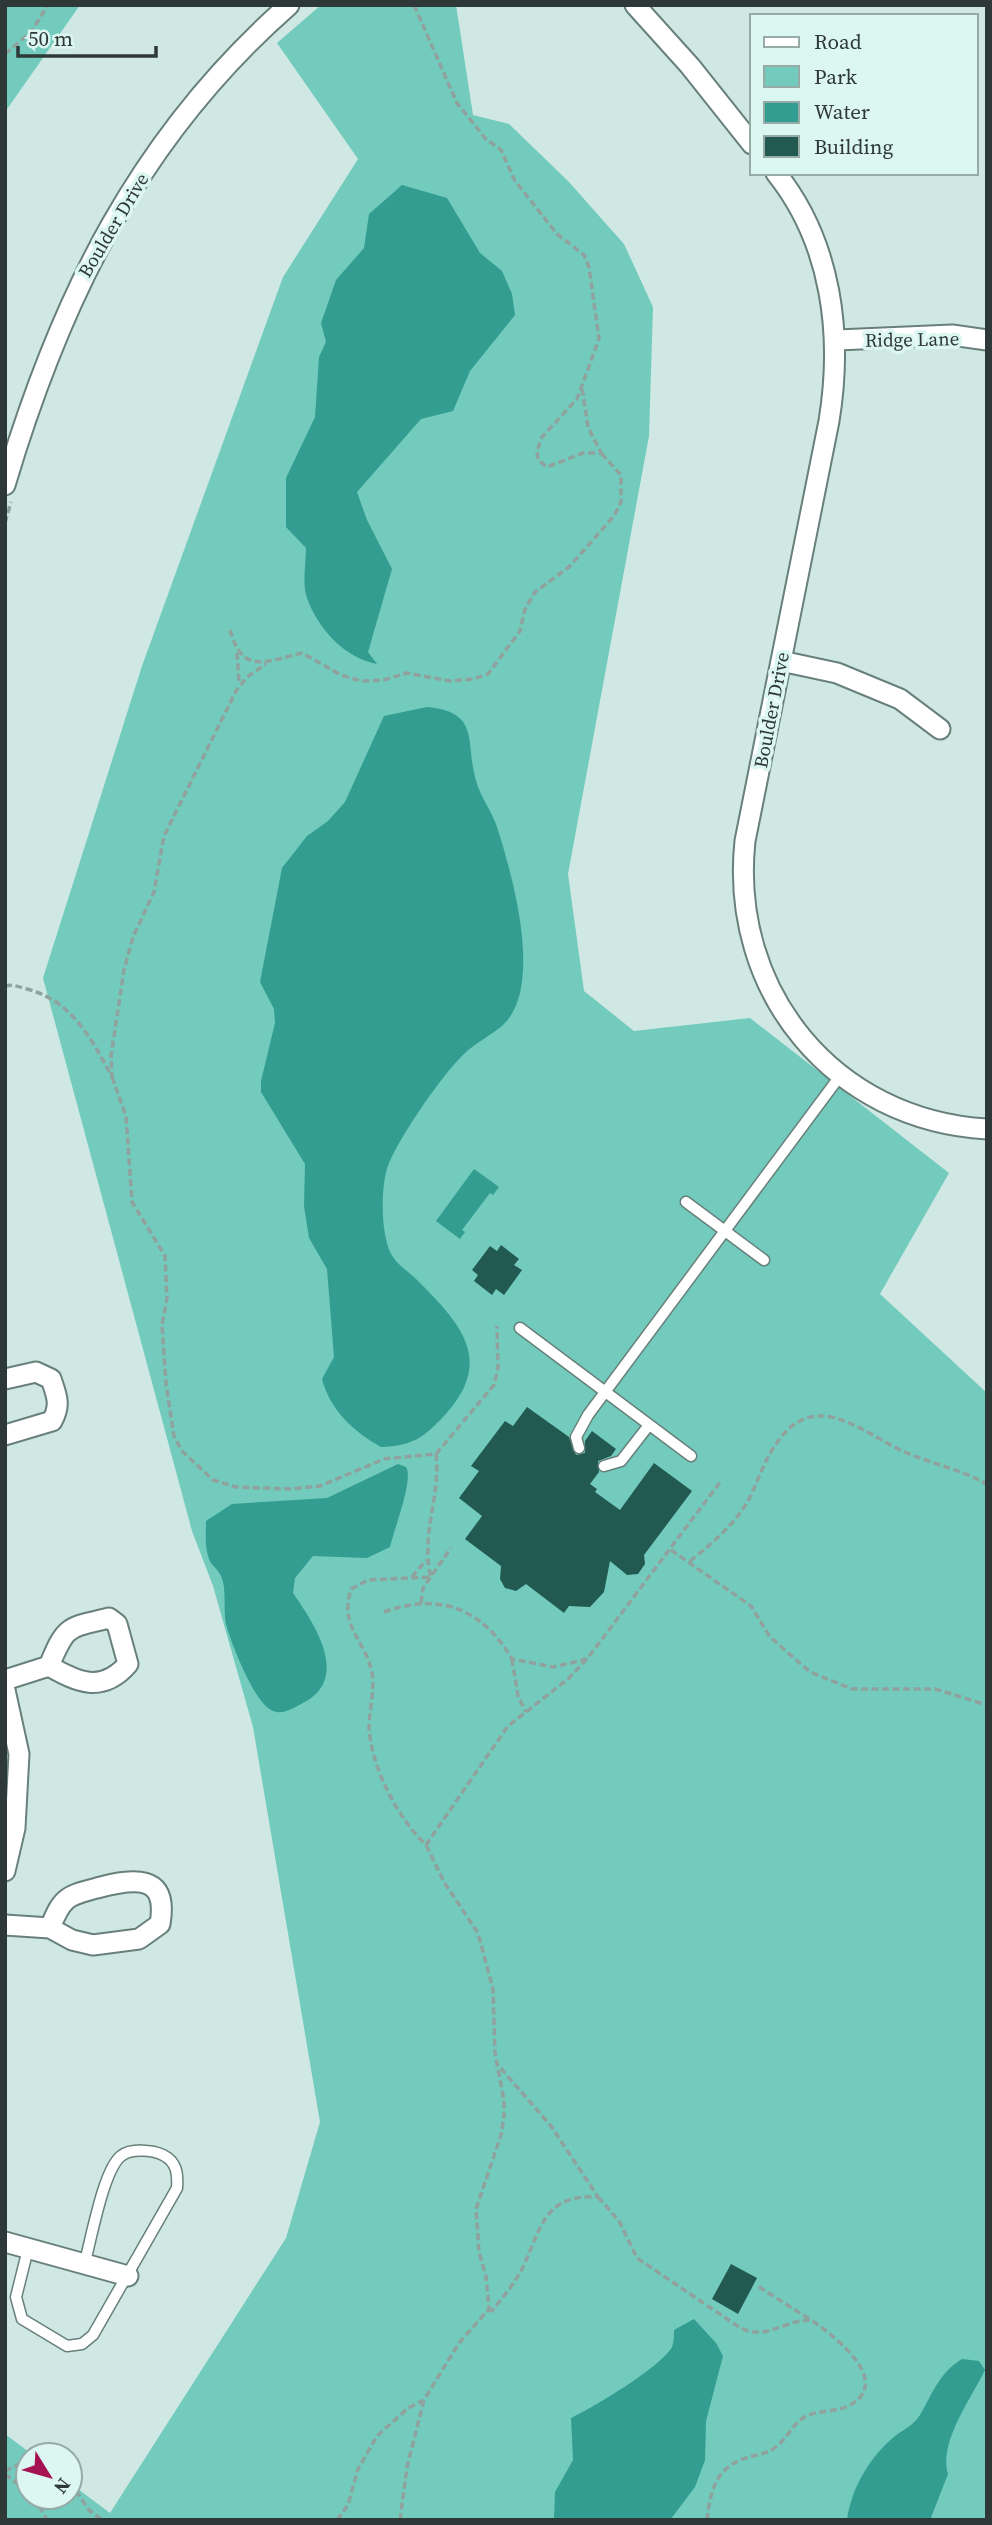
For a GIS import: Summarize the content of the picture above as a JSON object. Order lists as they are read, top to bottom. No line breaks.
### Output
{"streets":{"street":["Boulder Drive","Ridge Lane"]},"crossings":[["Boulder Drive","Ridge Lane"]],"legend":["Road","Park","Water","Building"],"scale_bar":"50 m","north":"bottom right"}
